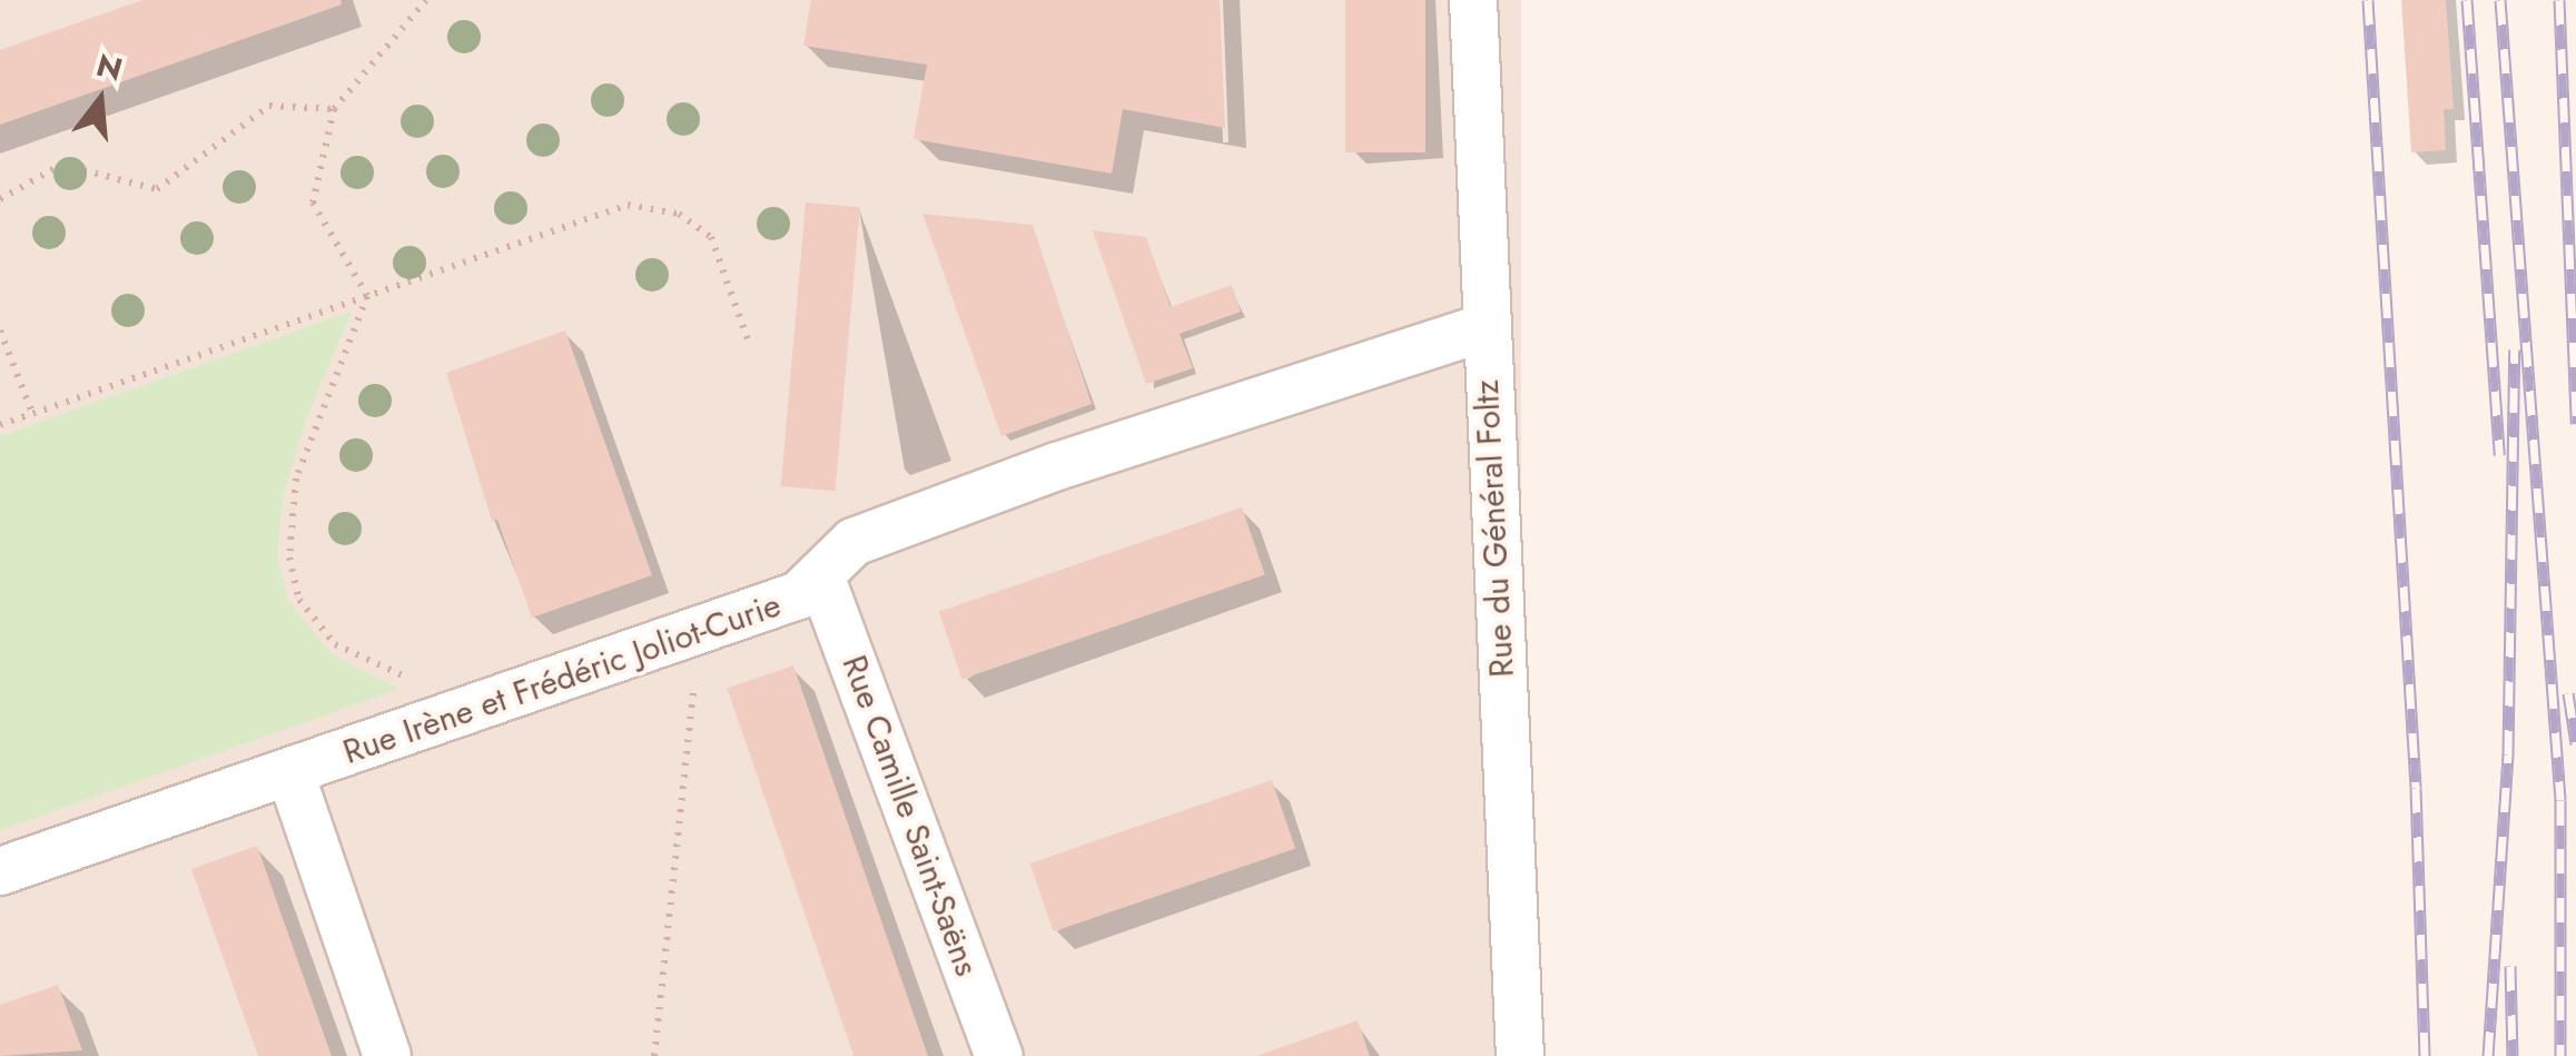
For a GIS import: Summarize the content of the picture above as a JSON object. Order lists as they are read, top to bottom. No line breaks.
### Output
{"streets":{"street":["Rue du Général Foltz","Rue Irène et Frédéric Joliot-Curie","Rue Camille Saint-Saëns"]},"crossings":[["Rue du Général Foltz","Rue Irène et Frédéric Joliot-Curie"],["Rue Irène et Frédéric Joliot-Curie","Rue Camille Saint-Saëns"]],"north":"top"}
